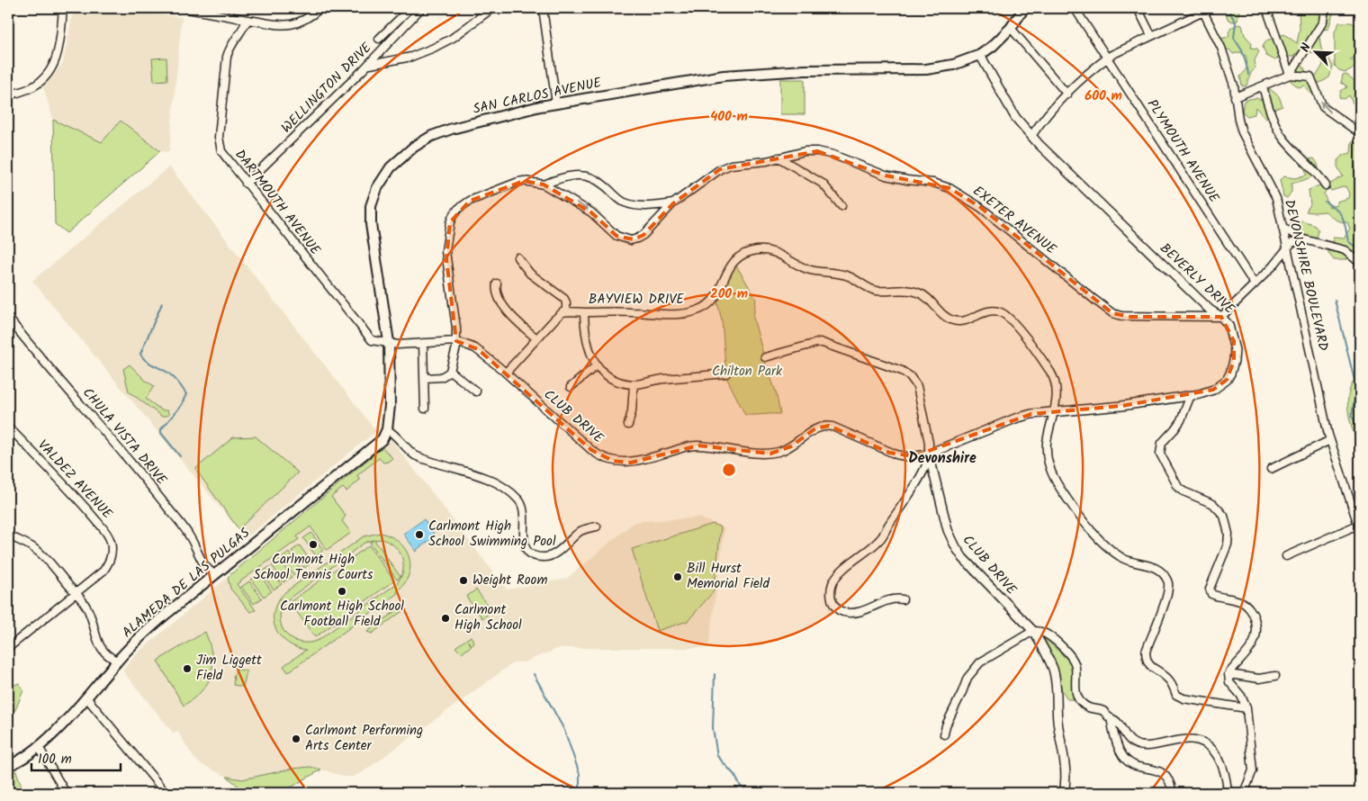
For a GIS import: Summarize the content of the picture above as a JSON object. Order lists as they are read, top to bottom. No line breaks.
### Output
{"streets":{"main road":["SAN CARLOS AVENUE","ALAMEDA DE LAS PULGAS"],"street":["WELLINGTON DRIVE","PLYMOUTH AVENUE","DARTMOUTH AVENUE","EXETER AVENUE","DEVONSHIRE BOULEVARD","BEVERLY DRIVE","BAYVIEW DRIVE","CLUB DRIVE","CHULA VISTA DRIVE","VALDEZ AVENUE"]},"crossings":[["WELLINGTON DRIVE","DARTMOUTH AVENUE"],["SAN CARLOS AVENUE","DARTMOUTH AVENUE"],["SAN CARLOS AVENUE","BEVERLY DRIVE"],["SAN CARLOS AVENUE","CLUB DRIVE"],["SAN CARLOS AVENUE","ALAMEDA DE LAS PULGAS"],["DARTMOUTH AVENUE","CLUB DRIVE"],["EXETER AVENUE","BEVERLY DRIVE"],["EXETER AVENUE","CLUB DRIVE"],["BEVERLY DRIVE","BAYVIEW DRIVE"],["BEVERLY DRIVE","CLUB DRIVE"],["CHULA VISTA DRIVE","ALAMEDA DE LAS PULGAS"]],"districts":["Devonshire"],"parks":["Chilton Park"],"places":["Carlmont High School Swimming Pool","Carlmont High School Tennis Courts","Bill Hurst Memorial Field","Weight Room","Carlmont High School Football Field","Carlmont High School","Jim Liggett Field","Carlmont Performing Arts Center"],"scale_bar":"100 m","north":"top left","rings":["600 m","400 m","200 m"]}
